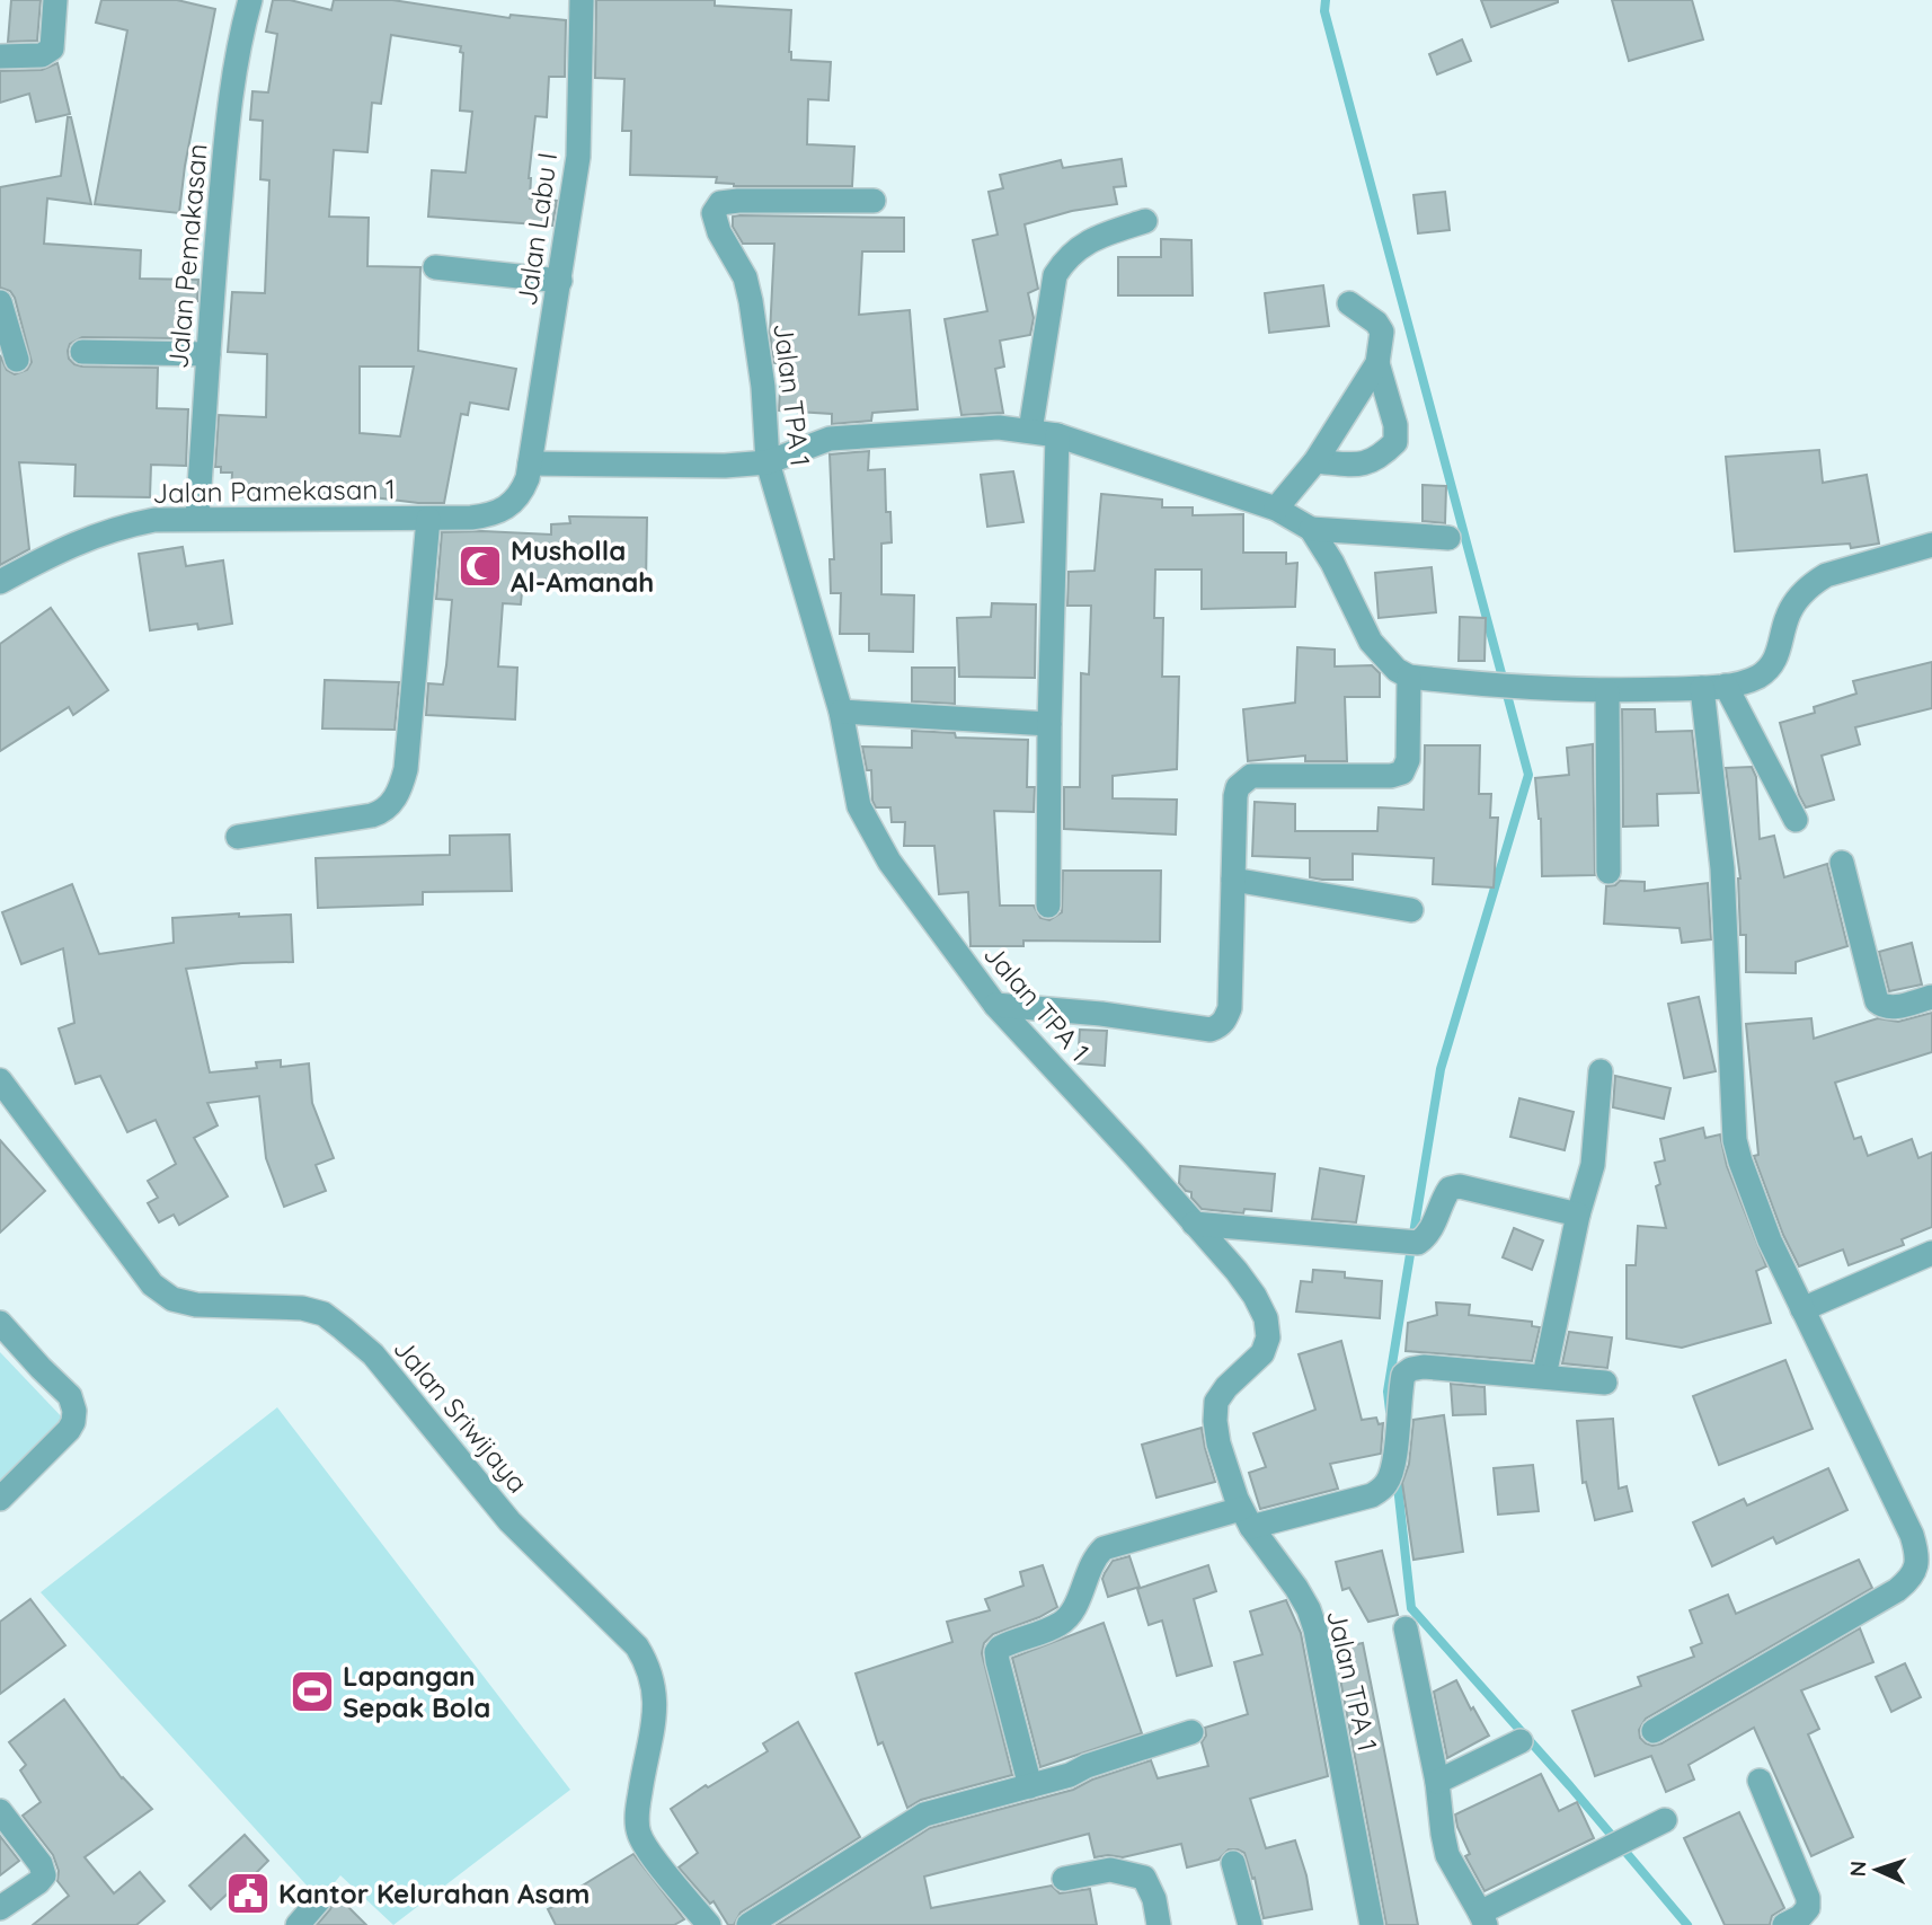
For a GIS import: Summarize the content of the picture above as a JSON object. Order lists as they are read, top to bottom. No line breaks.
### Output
{"streets":{"street":["Jalan Labu I","Jalan Pemakasan","Jalan TPA 1","Jalan Pamekasan 1","Jalan Sriwijaya"]},"crossings":[["Jalan Labu I","Jalan Pamekasan 1"],["Jalan Pemakasan","Jalan Pamekasan 1"]],"places":{"mosque":["Musholla Al-Amanah"],"sports":["Lapangan Sepak Bola"],"public building":["Kantor Kelurahan Asam"]},"north":"left"}
